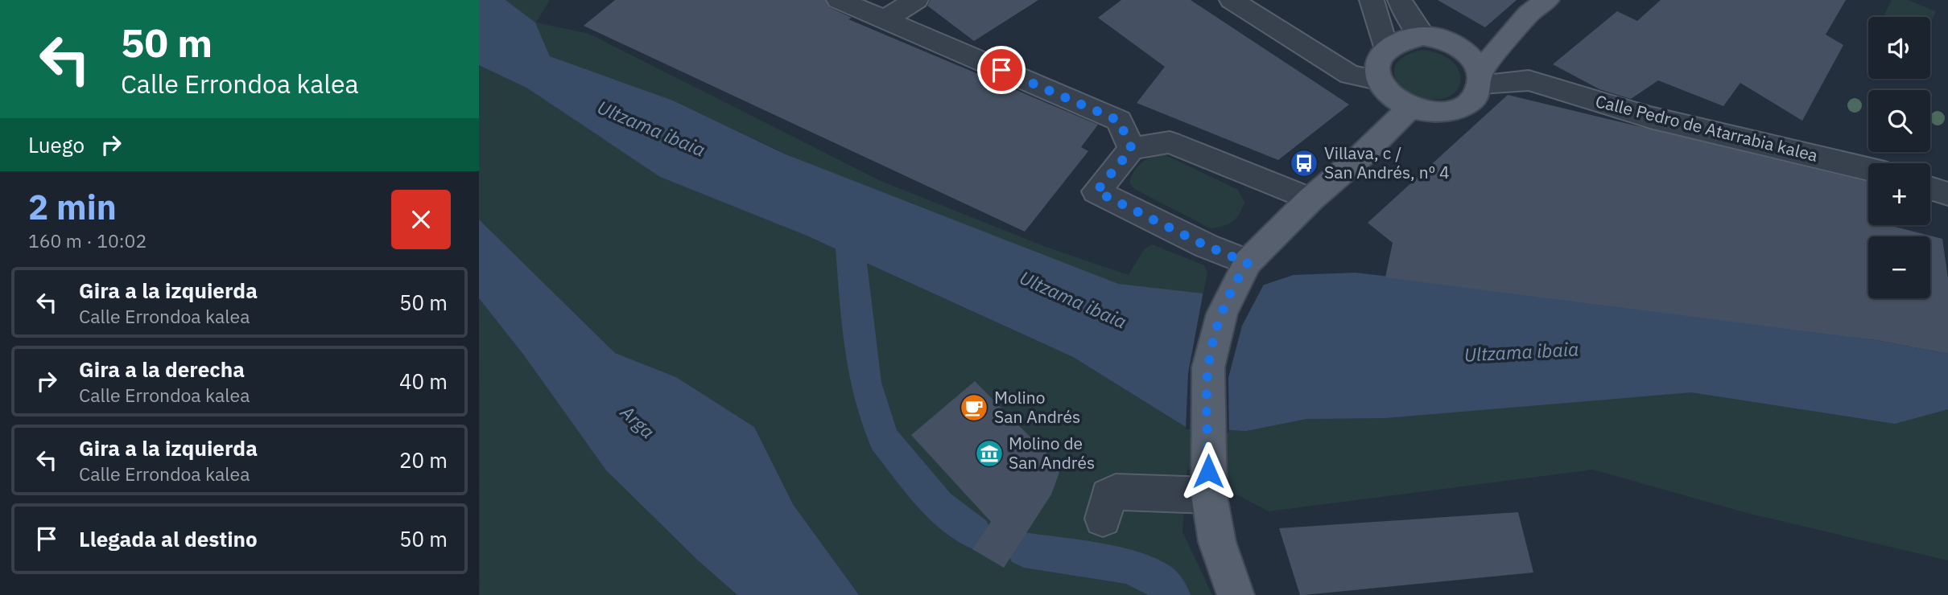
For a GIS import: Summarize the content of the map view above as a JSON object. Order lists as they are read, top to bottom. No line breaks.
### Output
{"streets":{"street":["Calle Pedro de Atarrabia kalea"]},"water":["Ultzama ibaia","Arga"],"places":{"bus stop":["Villava, c / San Andrés, nº 4"],"cafe":["Molino San Andrés"],"museum":["Molino de San Andrés"]},"page":{"turn":["50 m","Calle Errondoa kalea"],"map_buttons":["+","−"],"then":"Luego","heading":["2 min","160 m · 10:02"],"list":[{"name":"Gira a la izquierda","note":"Calle Errondoa kalea","value":"50 m"},{"name":"Gira a la derecha","note":"Calle Errondoa kalea","value":"40 m"},{"name":"Gira a la izquierda","note":"Calle Errondoa kalea","value":"20 m"},{"name":"Llegada al destino","value":"50 m"}]}}
